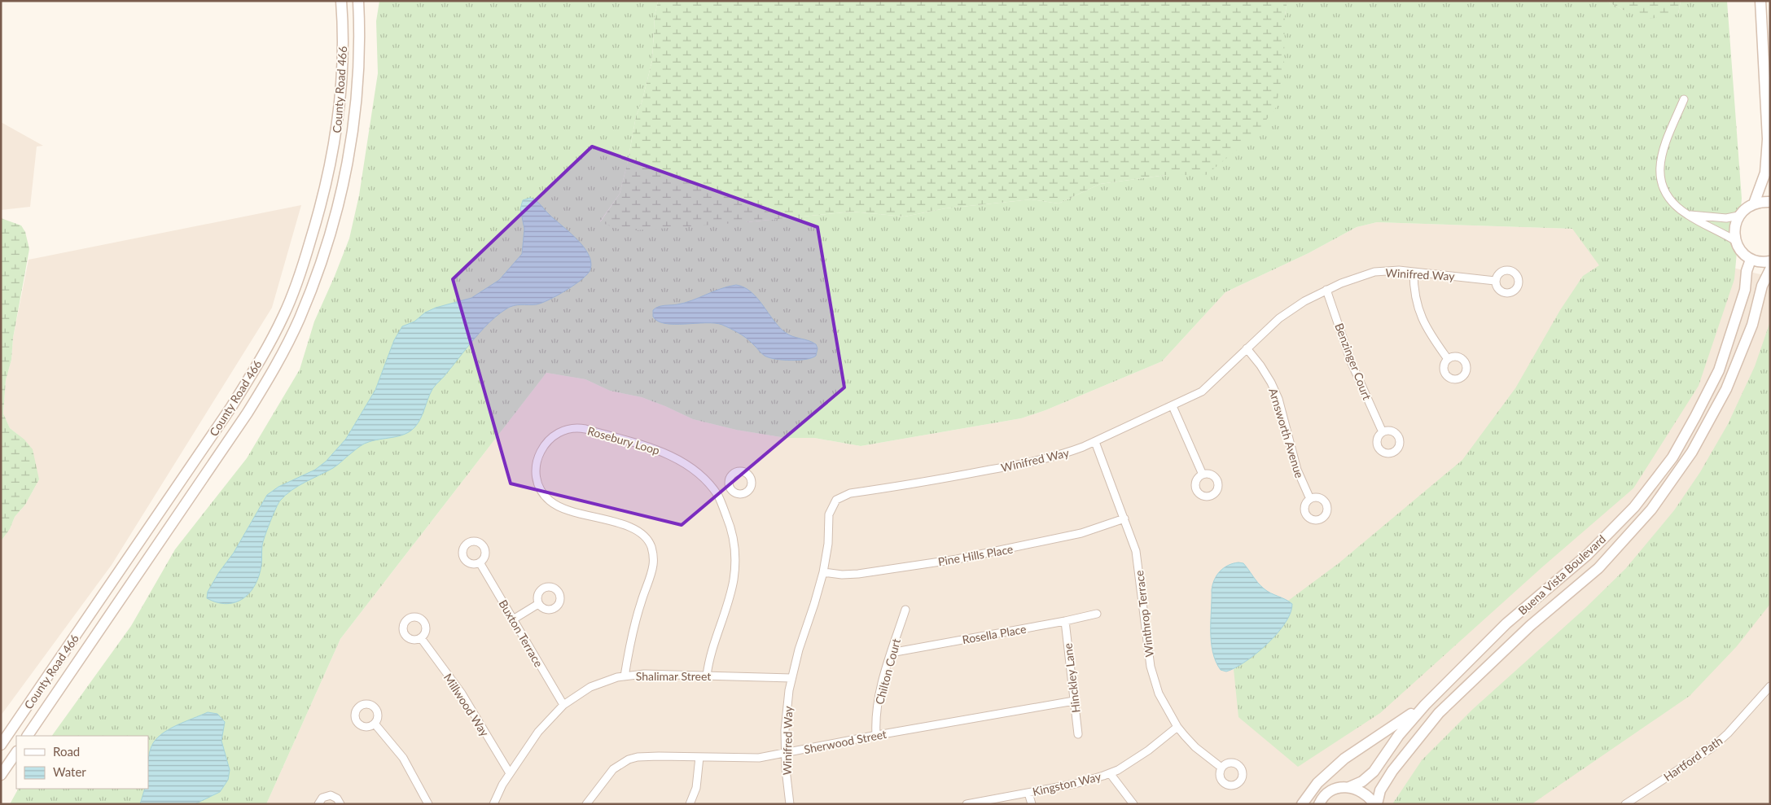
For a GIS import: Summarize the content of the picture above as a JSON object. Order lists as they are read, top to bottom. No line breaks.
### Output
{"streets":{"main road":["County Road 466","Buena Vista Boulevard"],"street":["Winifred Way","Benzinger Court","Arnsworth Avenue","Rosebury Loop","Pine Hills Place","Winthrop Terrace","Buxton Terrace","Rosella Place","Chilton Court","Shalimar Street","Hinckley Lane","Millwood Way","Sherwood Street","Hartford Path","Kingston Way"]},"crossings":[["Winifred Way","Benzinger Court"],["Winifred Way","Arnsworth Avenue"],["Winifred Way","Pine Hills Place"],["Winifred Way","Winthrop Terrace"],["Winifred Way","Shalimar Street"],["Winifred Way","Sherwood Street"],["Rosebury Loop","Shalimar Street"],["Pine Hills Place","Winthrop Terrace"],["Winthrop Terrace","Kingston Way"],["Buxton Terrace","Shalimar Street"],["Rosella Place","Chilton Court"],["Rosella Place","Hinckley Lane"],["Chilton Court","Sherwood Street"],["Shalimar Street","Millwood Way"],["Hinckley Lane","Sherwood Street"]],"legend":["Road","Water"]}
